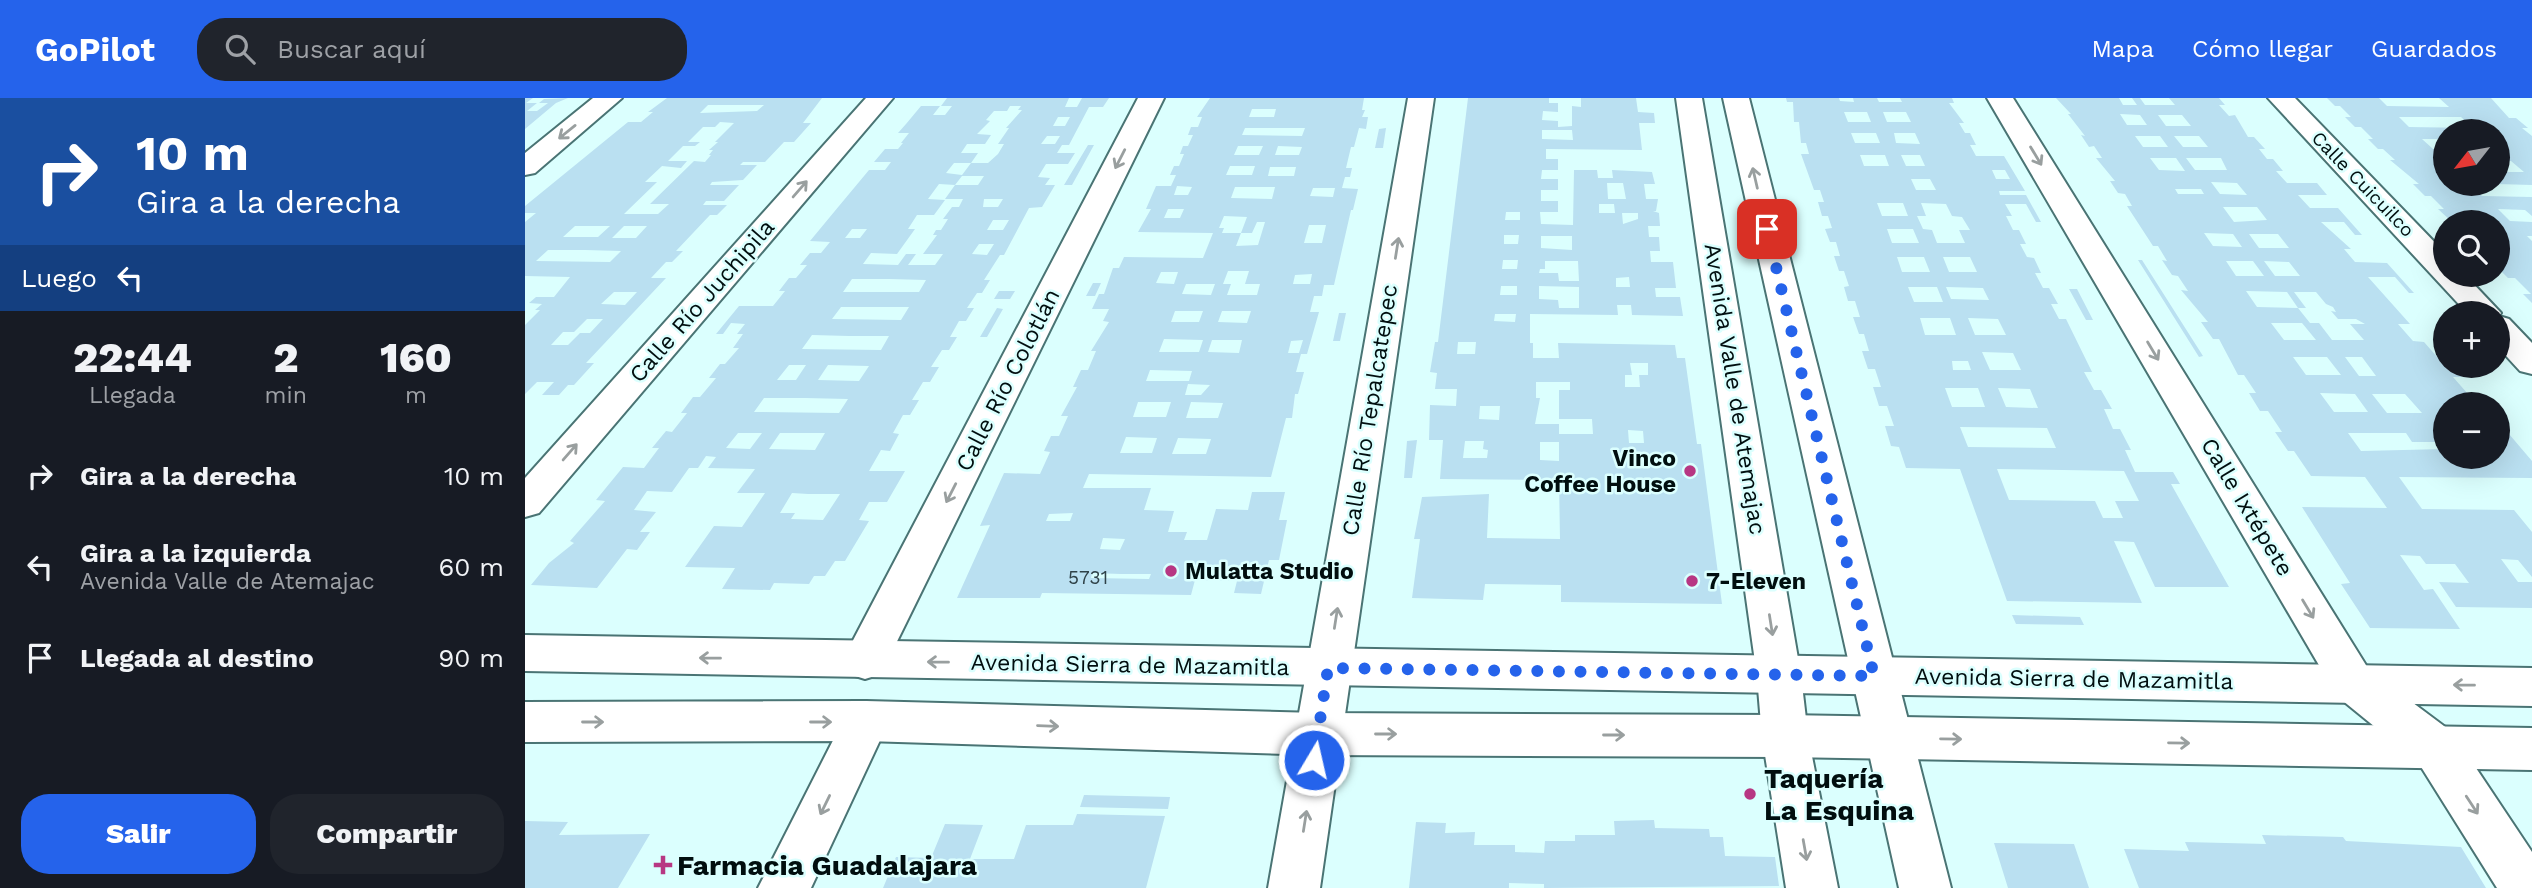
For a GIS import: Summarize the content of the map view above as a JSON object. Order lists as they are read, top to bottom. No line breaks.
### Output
{"streets":{"street":["Calle Cuicuilco","Calle Río Juchipila","Calle Río Colotlán","Avenida Valle de Atemajac","Calle Río Tepalcatepec","Calle Ixtépete","Avenida Sierra de Mazamitla"]},"crossings":[["Calle Río Colotlán","Avenida Sierra de Mazamitla"],["Avenida Valle de Atemajac","Avenida Sierra de Mazamitla"],["Calle Río Tepalcatepec","Avenida Sierra de Mazamitla"],["Calle Ixtépete","Avenida Sierra de Mazamitla"]],"one_way":["Calle Río Juchipila","Calle Río Colotlán","Calle Río Tepalcatepec"],"places":{"other":["Vinco Coffee House","Mulatta Studio","7-Eleven","Taquería La Esquina"],"health":["Farmacia Guadalajara"]},"house_numbers":["5731"],"north":"bottom left","page":{"header":"GoPilot","search":"Buscar aquí","nav":["Mapa","Cómo llegar","Guardados"],"turn":["10 m","Gira a la derecha"],"map_buttons":["+","−"],"then":"Luego","eta":["22:44","Llegada","2","min","160","m"],"list":[{"name":"Gira a la derecha","value":"10 m"},{"name":"Gira a la izquierda","note":"Avenida Valle de Atemajac","value":"60 m"},{"name":"Llegada al destino","value":"90 m"}],"buttons":["Salir","Compartir"]}}
